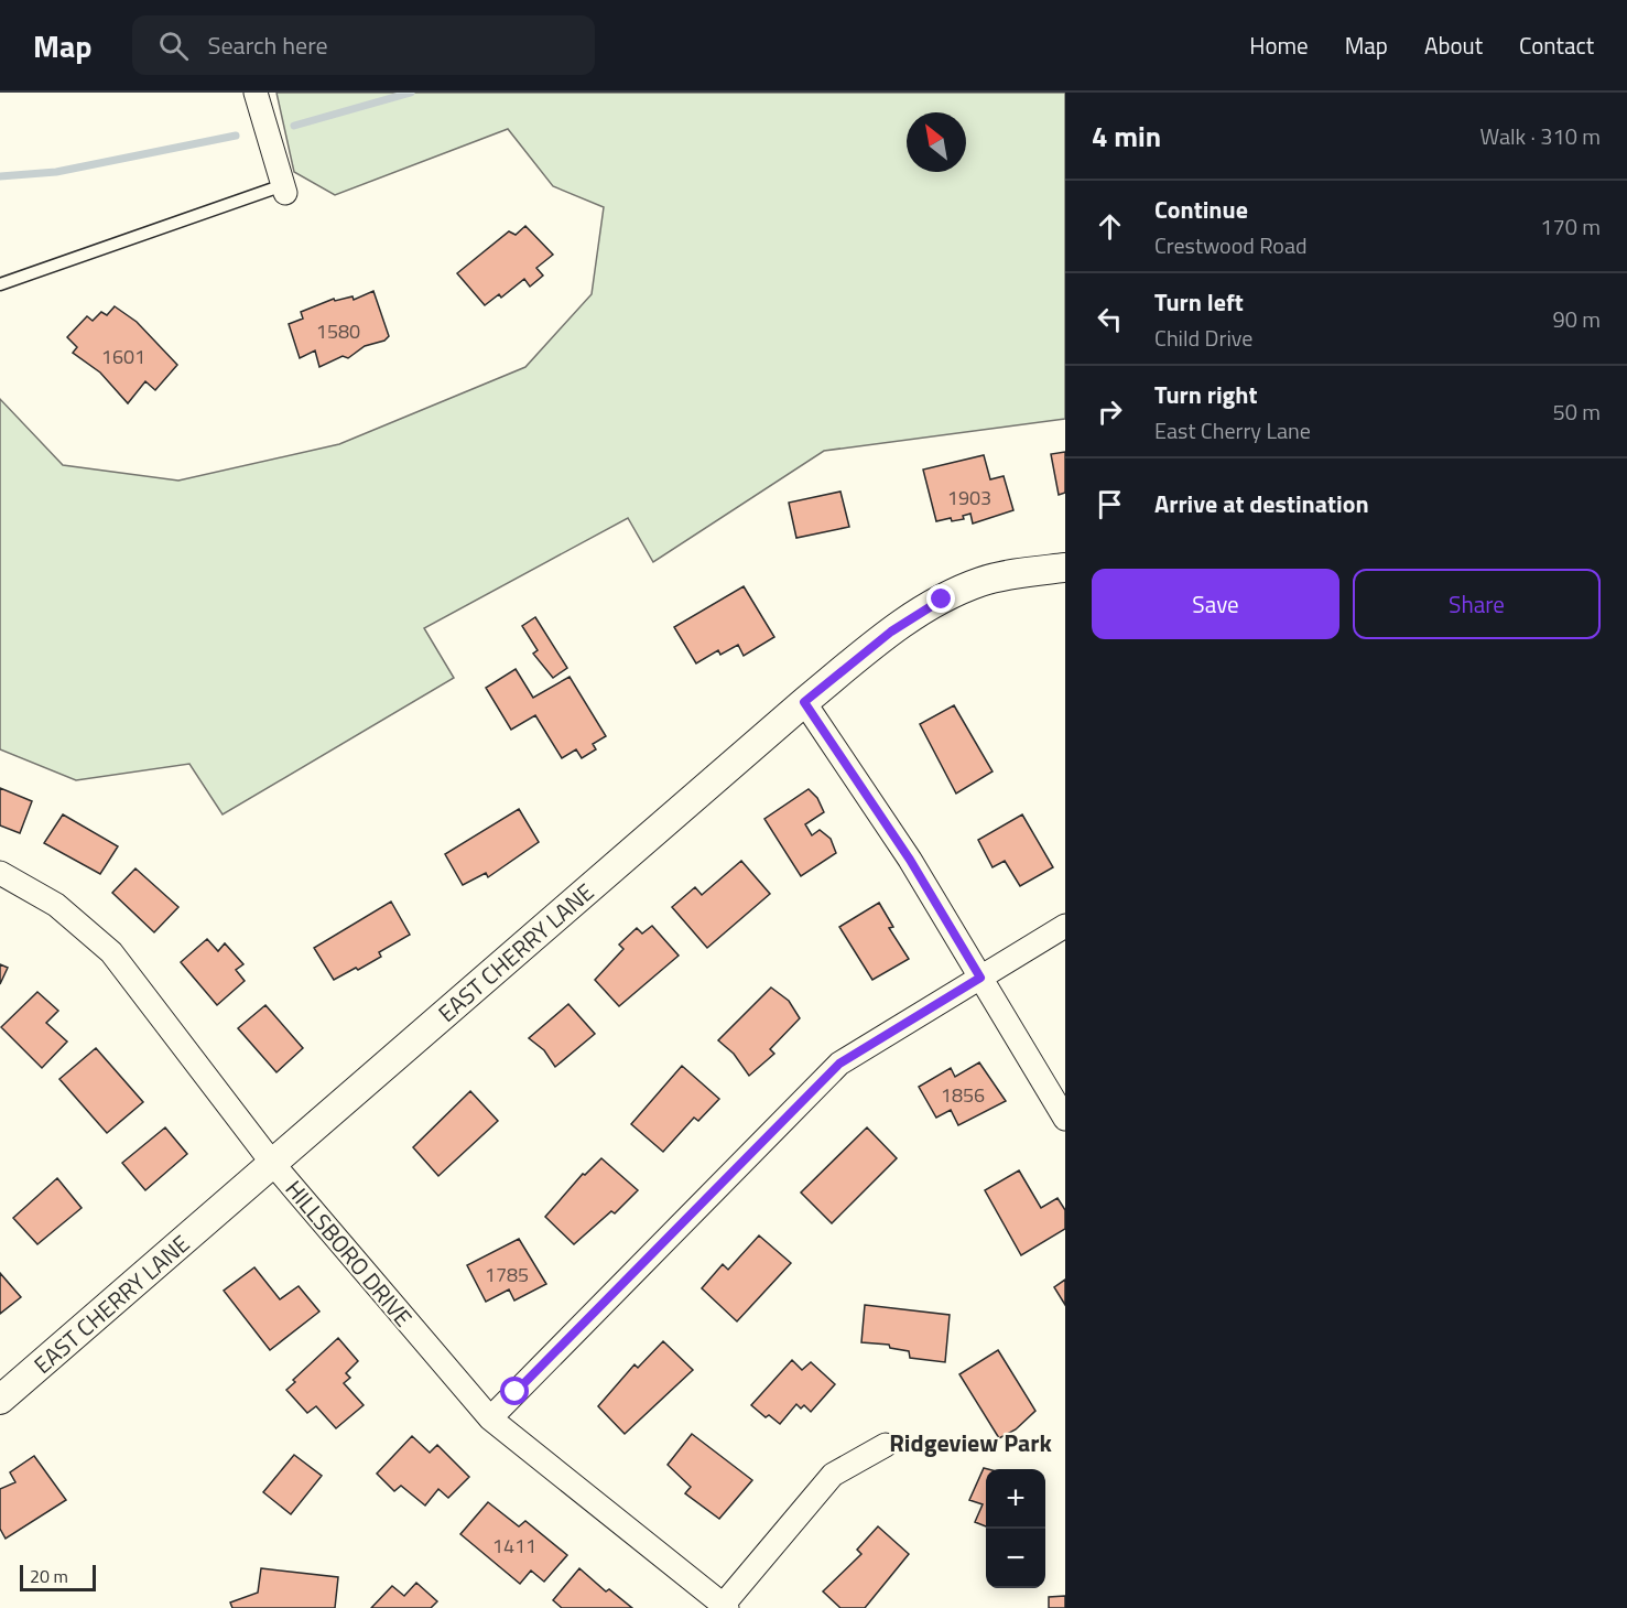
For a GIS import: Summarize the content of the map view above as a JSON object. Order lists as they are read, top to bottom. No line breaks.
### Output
{"streets":{"street":["EAST CHERRY LANE","HILLSBORO DRIVE"]},"crossings":[["EAST CHERRY LANE","HILLSBORO DRIVE"]],"districts":["Ridgeview Park"],"house_numbers":["1580","1601","1903","1856","1785","1411"],"scale_bar":"20 m","north":"top left","page":{"header":"Map","search":"Search here","nav":["Home","Map","About","Contact"],"heading":["4 min","Walk · 310 m"],"list":[["Continue","Crestwood Road","170 m"],["Turn left","Child Drive","90 m"],["Turn right","East Cherry Lane","50 m"],"Arrive at destination"],"buttons":["Save","Share"],"map_buttons":["+","−"],"scale":"20 m"}}
